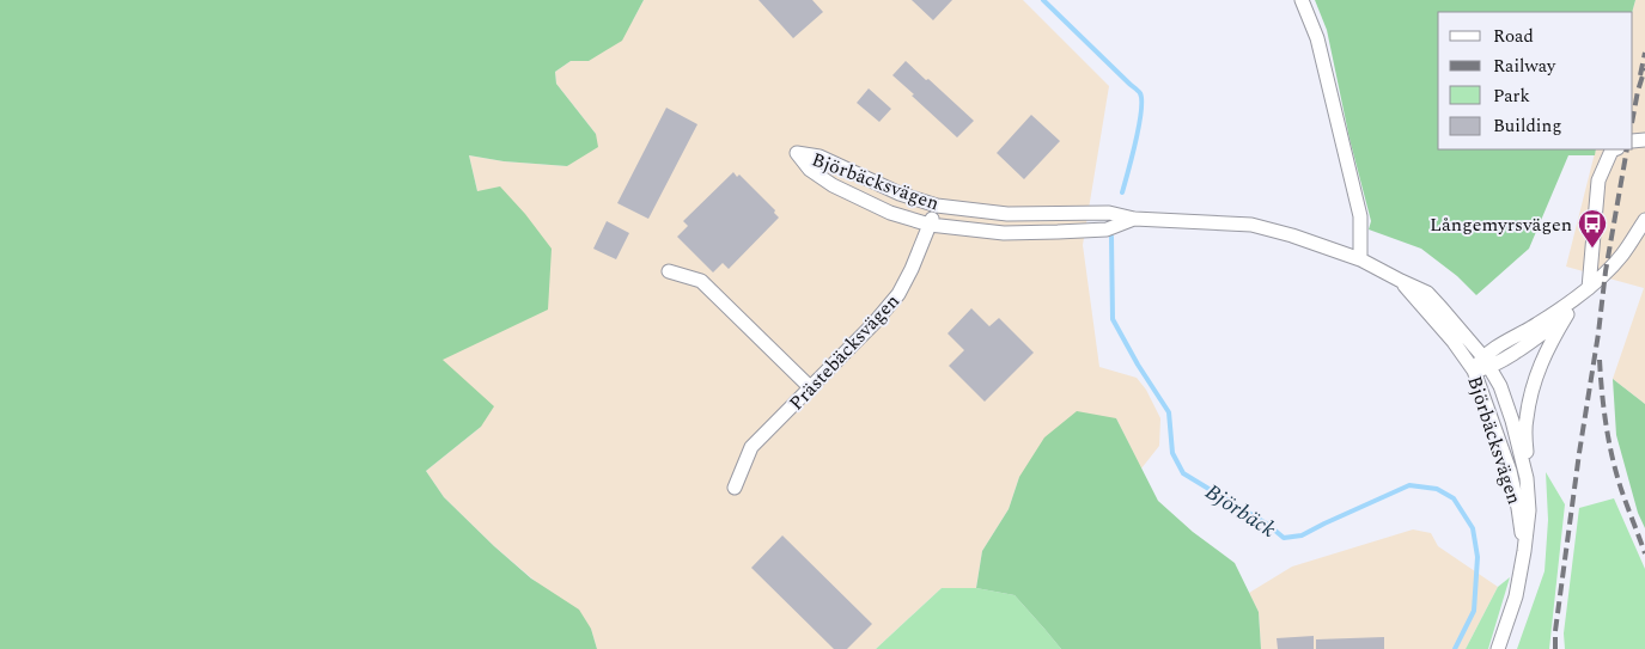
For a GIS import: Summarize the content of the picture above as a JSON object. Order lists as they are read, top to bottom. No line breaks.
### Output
{"streets":{"street":["Björbäcksvägen","Prästebäcksvägen"]},"crossings":[["Björbäcksvägen","Prästebäcksvägen"]],"water":["Björbäck"],"places":{"bus stop":["Långemyrsvägen"]},"legend":["Road","Railway","Park","Building"]}
